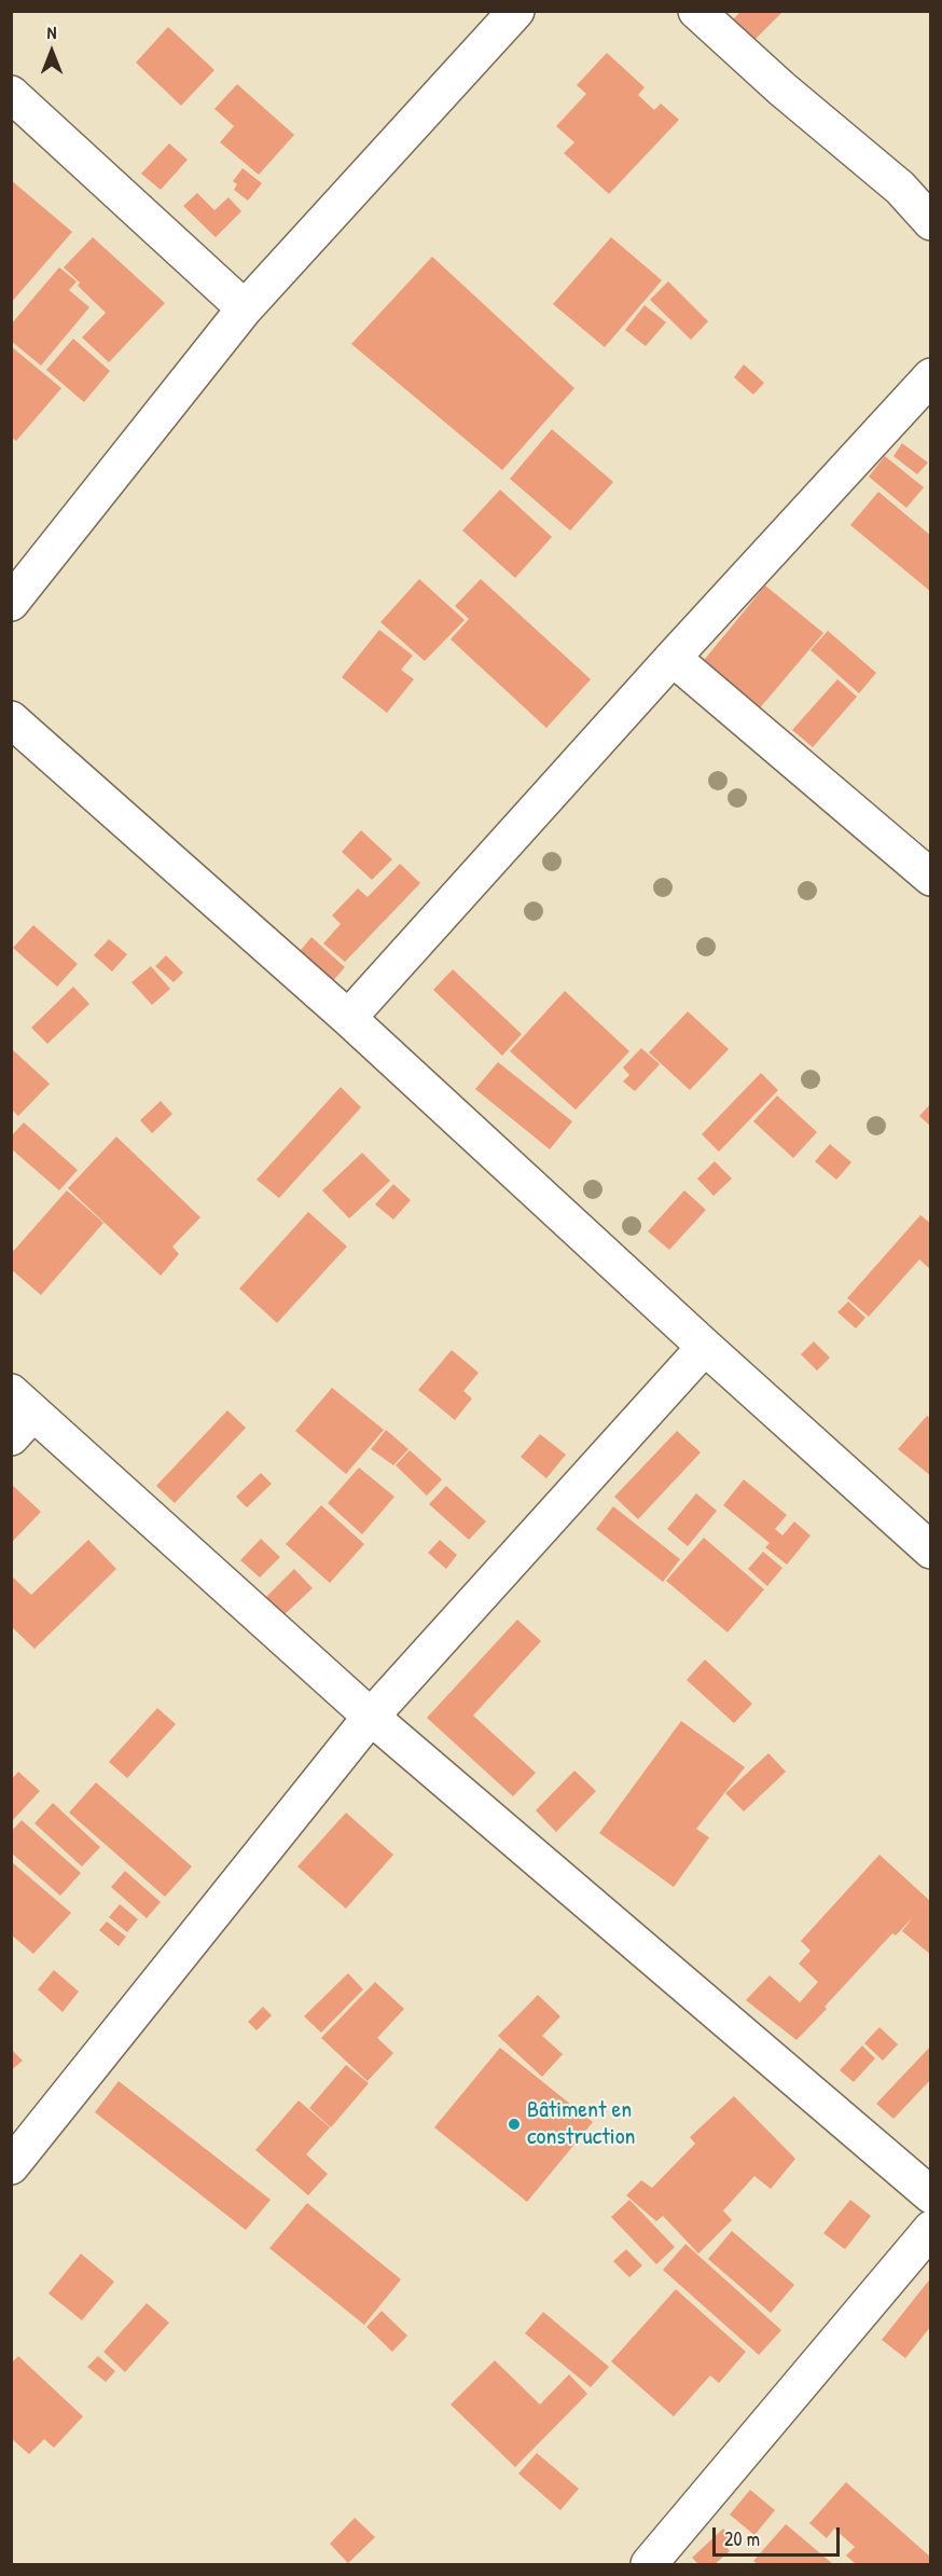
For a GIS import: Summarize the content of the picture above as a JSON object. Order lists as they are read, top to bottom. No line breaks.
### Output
{"places":["Bâtiment en construction"],"scale_bar":"20 m","north":"top"}
